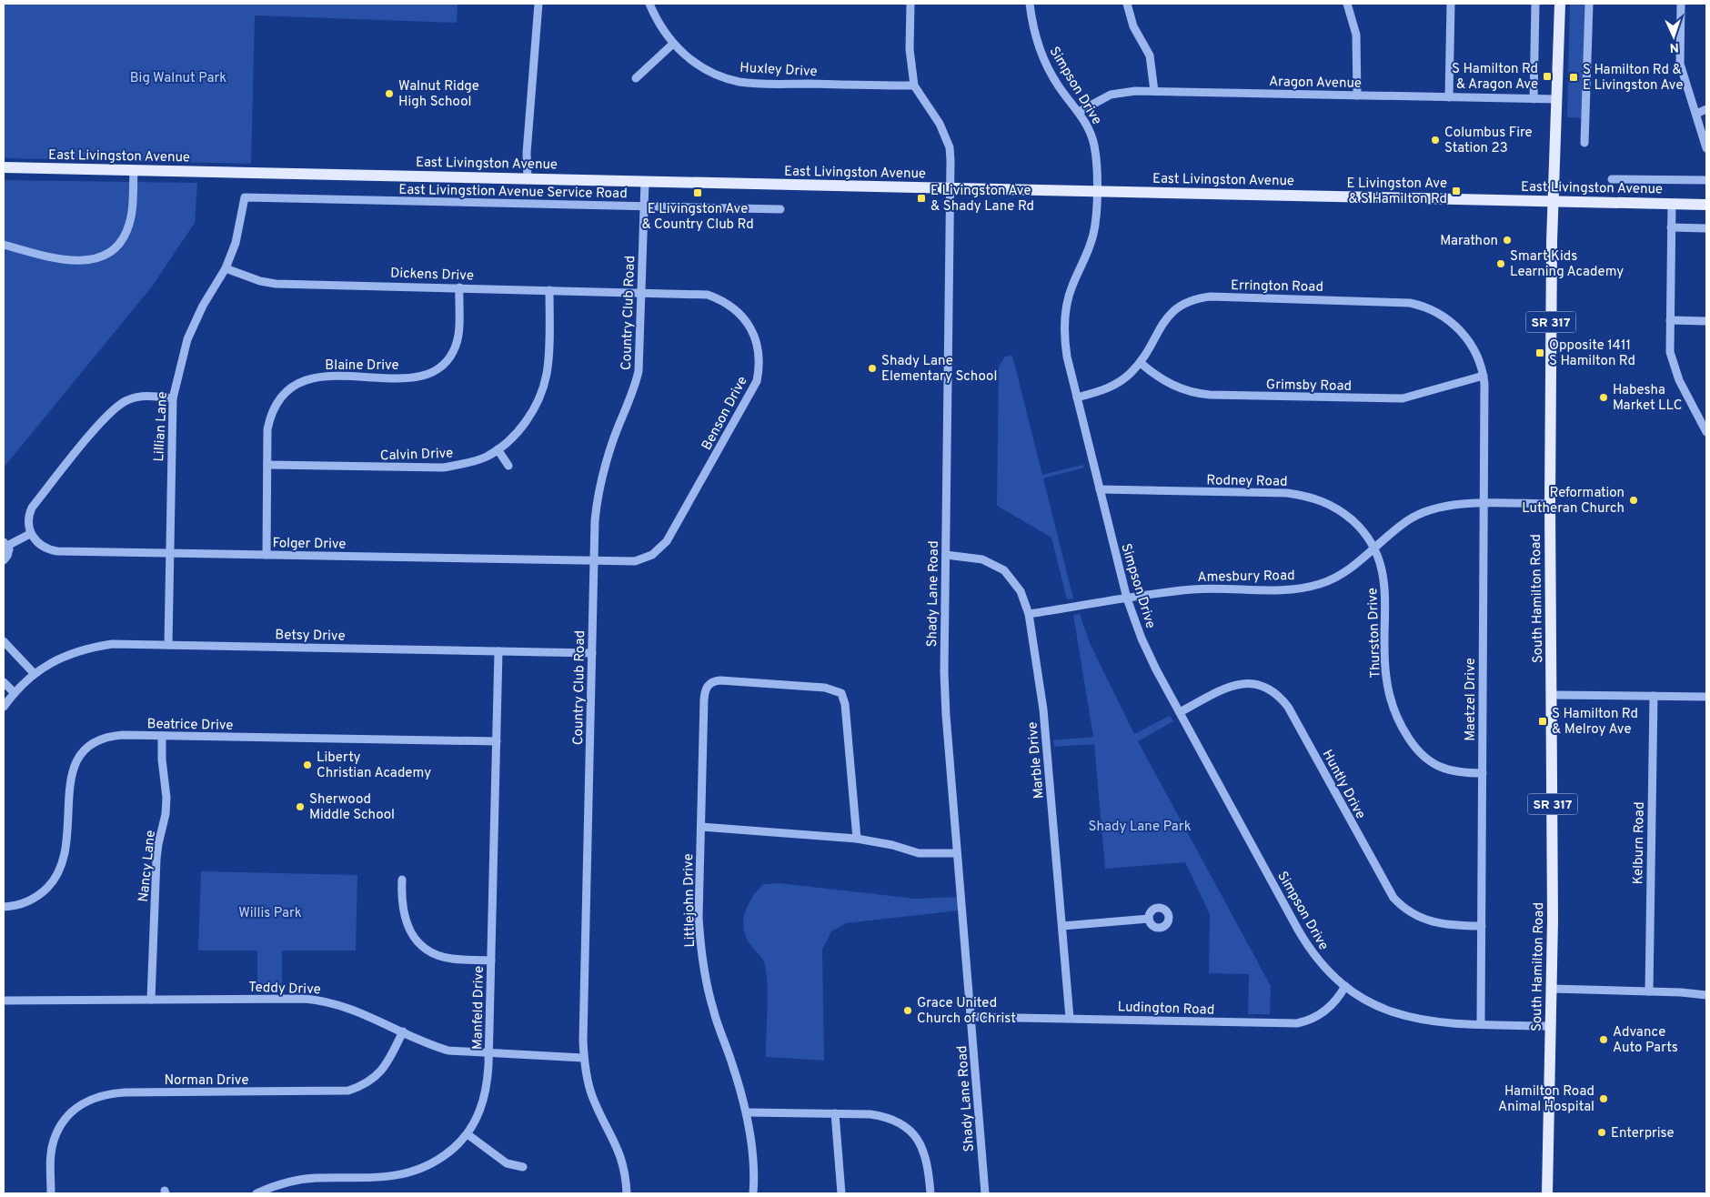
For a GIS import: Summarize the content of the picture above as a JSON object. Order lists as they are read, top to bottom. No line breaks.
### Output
{"streets":{"main road":["East Livingston Avenue","SR 317","South Hamilton Road"],"street":["Huxley Drive","Aragon Avenue","Simpson Drive","East Livingstion Avenue Service Road","Dickens Drive","Errington Road","Country Club Road","Blaine Drive","Grimsby Road","Benson Drive","Lillian Lane","Calvin Drive","Rodney Road","Folger Drive","Amesbury Road","Shady Lane Road","Thurston Drive","Betsy Drive","Maetzel Drive","Beatrice Drive","Marble Drive","Huntly Drive","Kelburn Road","Nancy Lane","Littlejohn Drive","Teddy Drive","Manfeld Drive","Ludington Road","Norman Drive"]},"crossings":[["Huxley Drive","Shady Lane Road"],["Aragon Avenue","Simpson Drive"],["Aragon Avenue","South Hamilton Road"],["Simpson Drive","East Livingston Avenue"],["Simpson Drive","Errington Road"],["Simpson Drive","Rodney Road"],["Simpson Drive","Amesbury Road"],["Simpson Drive","South Hamilton Road"],["Simpson Drive","Maetzel Drive"],["Simpson Drive","Huntly Drive"],["Simpson Drive","Ludington Road"],["East Livingston Avenue","Country Club Road"],["East Livingston Avenue","Shady Lane Road"],["East Livingston Avenue","South Hamilton Road"],["East Livingstion Avenue Service Road","Country Club Road"],["East Livingstion Avenue Service Road","Lillian Lane"],["Dickens Drive","Country Club Road"],["Dickens Drive","Blaine Drive"],["Dickens Drive","Benson Drive"],["Dickens Drive","Lillian Lane"],["Dickens Drive","Calvin Drive"],["Errington Road","Grimsby Road"],["Errington Road","Maetzel Drive"],["Country Club Road","Benson Drive"],["Country Club Road","Folger Drive"],["Country Club Road","Betsy Drive"],["Country Club Road","Teddy Drive"],["Blaine Drive","Calvin Drive"],["Blaine Drive","Folger Drive"],["Grimsby Road","Maetzel Drive"],["Benson Drive","Folger Drive"],["Lillian Lane","Folger Drive"],["Lillian Lane","Betsy Drive"],["Rodney Road","Amesbury Road"],["Rodney Road","Thurston Drive"],["Amesbury Road","South Hamilton Road"],["Amesbury Road","Thurston Drive"],["Amesbury Road","Maetzel Drive"],["Amesbury Road","Marble Drive"],["Shady Lane Road","Marble Drive"],["Shady Lane Road","Ludington Road"],["Thurston Drive","Maetzel Drive"],["Betsy Drive","Manfeld Drive"],["Maetzel Drive","Huntly Drive"],["Beatrice Drive","Nancy Lane"],["Beatrice Drive","Manfeld Drive"],["Marble Drive","Ludington Road"],["Nancy Lane","Teddy Drive"],["Teddy Drive","Manfeld Drive"],["Teddy Drive","Norman Drive"]],"parks":["Big Walnut Park","Shady Lane Park","Willis Park"],"places":{"transit":["S Hamilton Rd & Aragon Ave","S Hamilton Rd & E Livingston Ave","E Livingston Ave & S Hamilton Rd","E Livingston Ave & Country Club Rd","E Livingston Ave & Shady Lane Rd","Opposite 1411 S Hamilton Rd","S Hamilton Rd & Melroy Ave"],"other":["Walnut Ridge High School","Columbus Fire Station 23","Marathon","Smart Kids Learning Academy","Shady Lane Elementary School","Habesha Market LLC","Reformation Lutheran Church","Liberty Christian Academy","Sherwood Middle School","Grace United Church of Christ","Advance Auto Parts","Hamilton Road Animal Hospital","Enterprise"]},"north":"bottom"}
